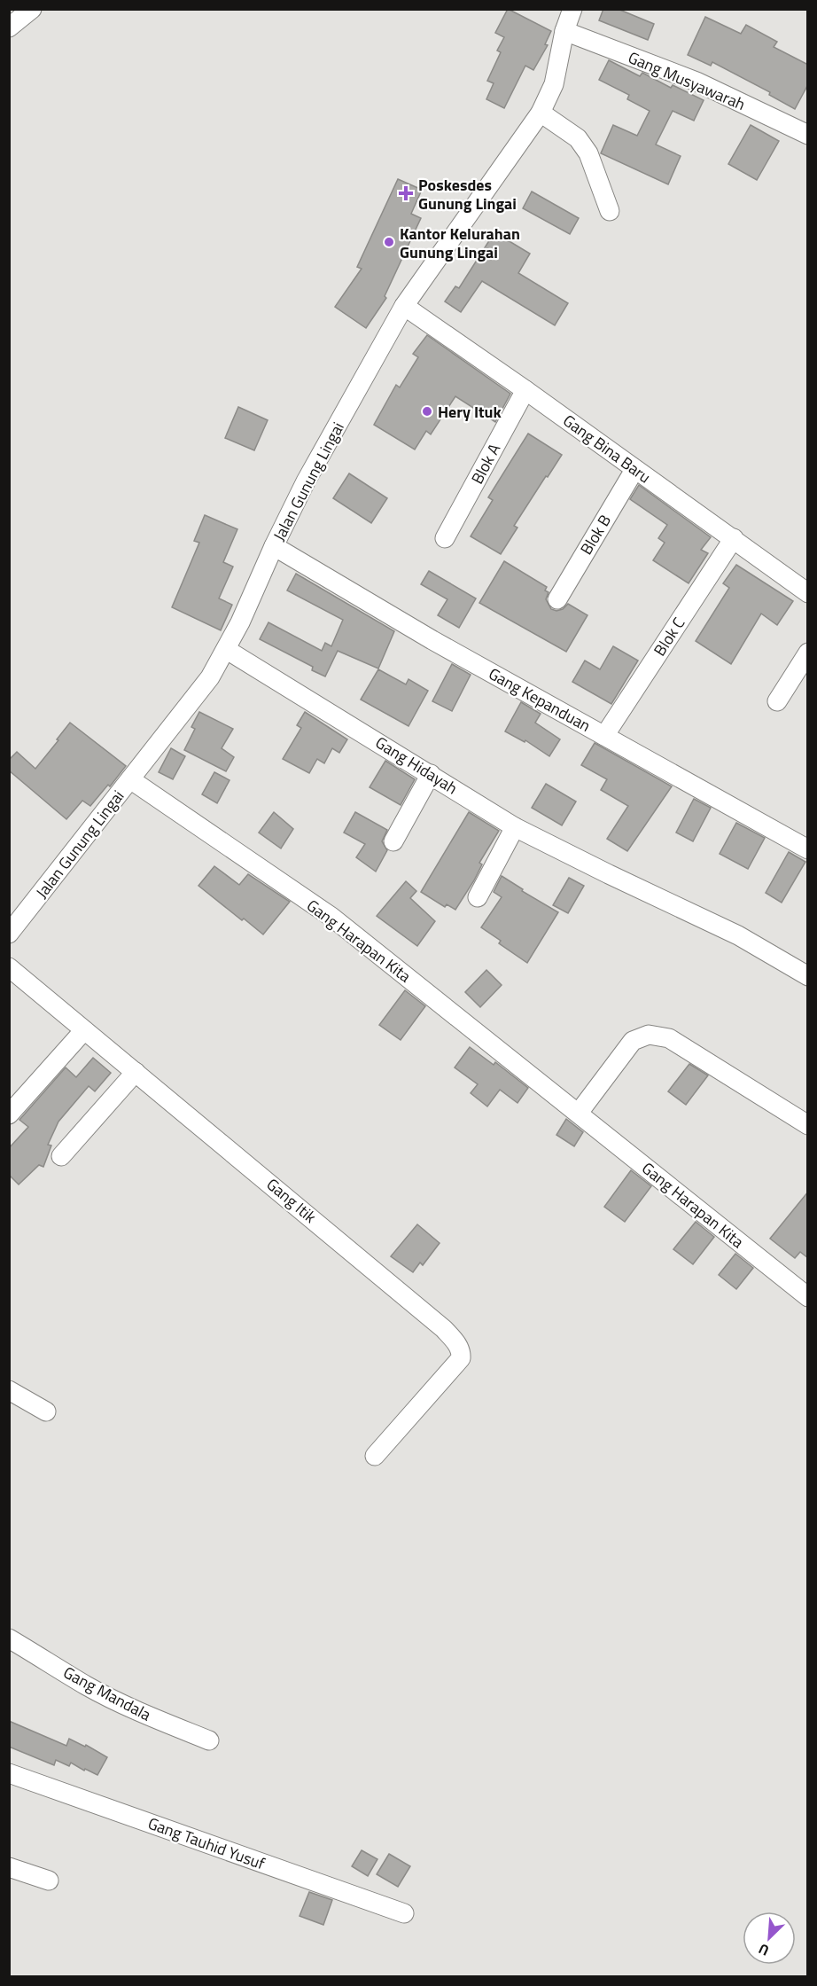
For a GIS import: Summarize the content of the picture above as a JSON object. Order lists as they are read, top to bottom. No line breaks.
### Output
{"streets":{"street":["Gang Musyawarah","Gang Bina Baru","Blok A","Jalan Gunung Lingai","Blok B","Blok C","Gang Kepanduan","Gang Hidayah","Gang Harapan Kita","Gang Itik","Gang Mandala","Gang Tauhid Yusuf"]},"crossings":[["Gang Musyawarah","Jalan Gunung Lingai"],["Gang Bina Baru","Blok A"],["Gang Bina Baru","Jalan Gunung Lingai"],["Gang Bina Baru","Blok B"],["Gang Bina Baru","Blok C"],["Jalan Gunung Lingai","Gang Kepanduan"],["Jalan Gunung Lingai","Gang Hidayah"],["Jalan Gunung Lingai","Gang Harapan Kita"],["Blok C","Gang Kepanduan"]],"places":{"health":["Poskesdes Gunung Lingai"],"other":["Kantor Kelurahan Gunung Lingai","Hery Ituk"]},"north":"bottom left"}
